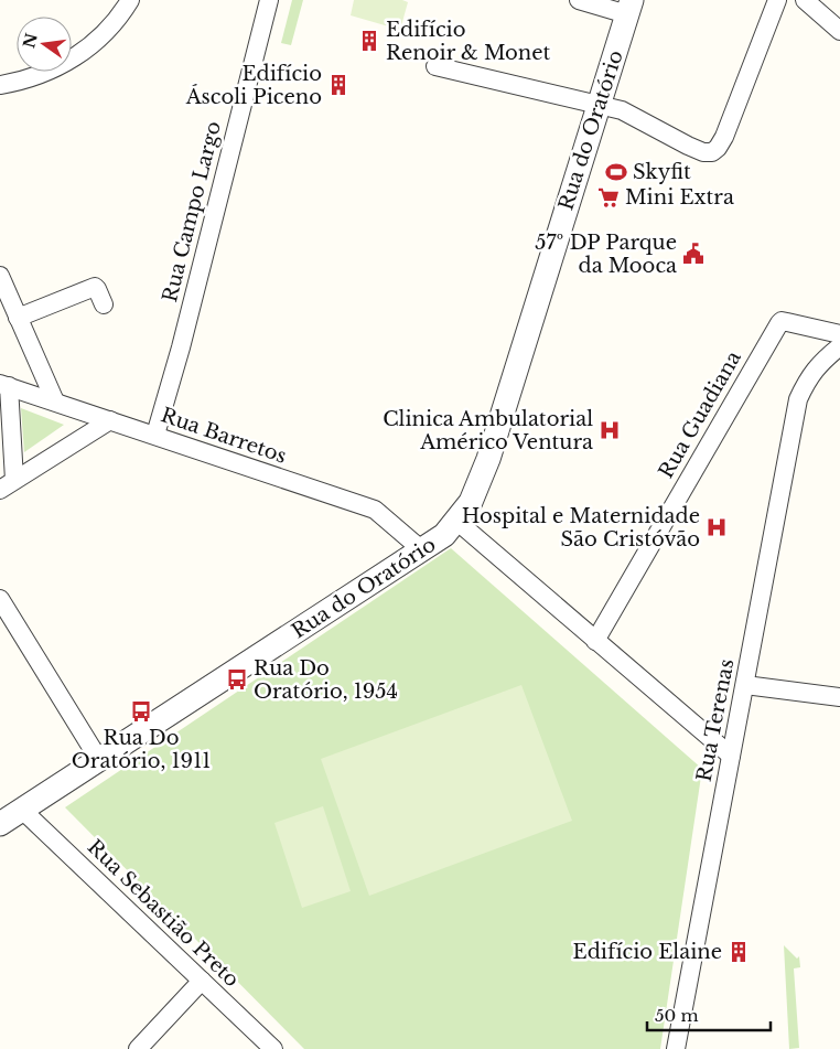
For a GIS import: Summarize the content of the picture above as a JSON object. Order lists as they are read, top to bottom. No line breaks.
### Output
{"streets":{"street":["Rua do Oratório","Rua Campo Largo","Rua Guadiana","Rua Barretos","Rua Terenas","Rua Sebastião Preto"]},"crossings":[["Rua do Oratório","Rua Barretos"],["Rua do Oratório","Rua Sebastião Preto"],["Rua Campo Largo","Rua Barretos"]],"places":{"building":["Edifício Renoir & Monet","Edifício Áscoli Piceno","Edifício Elaine"],"sports":["Skyfit"],"supermarket":["Mini Extra"],"public building":["57º DP Parque da Mooca"],"hospital":["Clinica Ambulatorial Américo Ventura","Hospital e Maternidade São Cristóvão"],"bus stop":["Rua Do Oratório, 1954","Rua Do Oratório, 1911"]},"scale_bar":"50 m","north":"left"}
